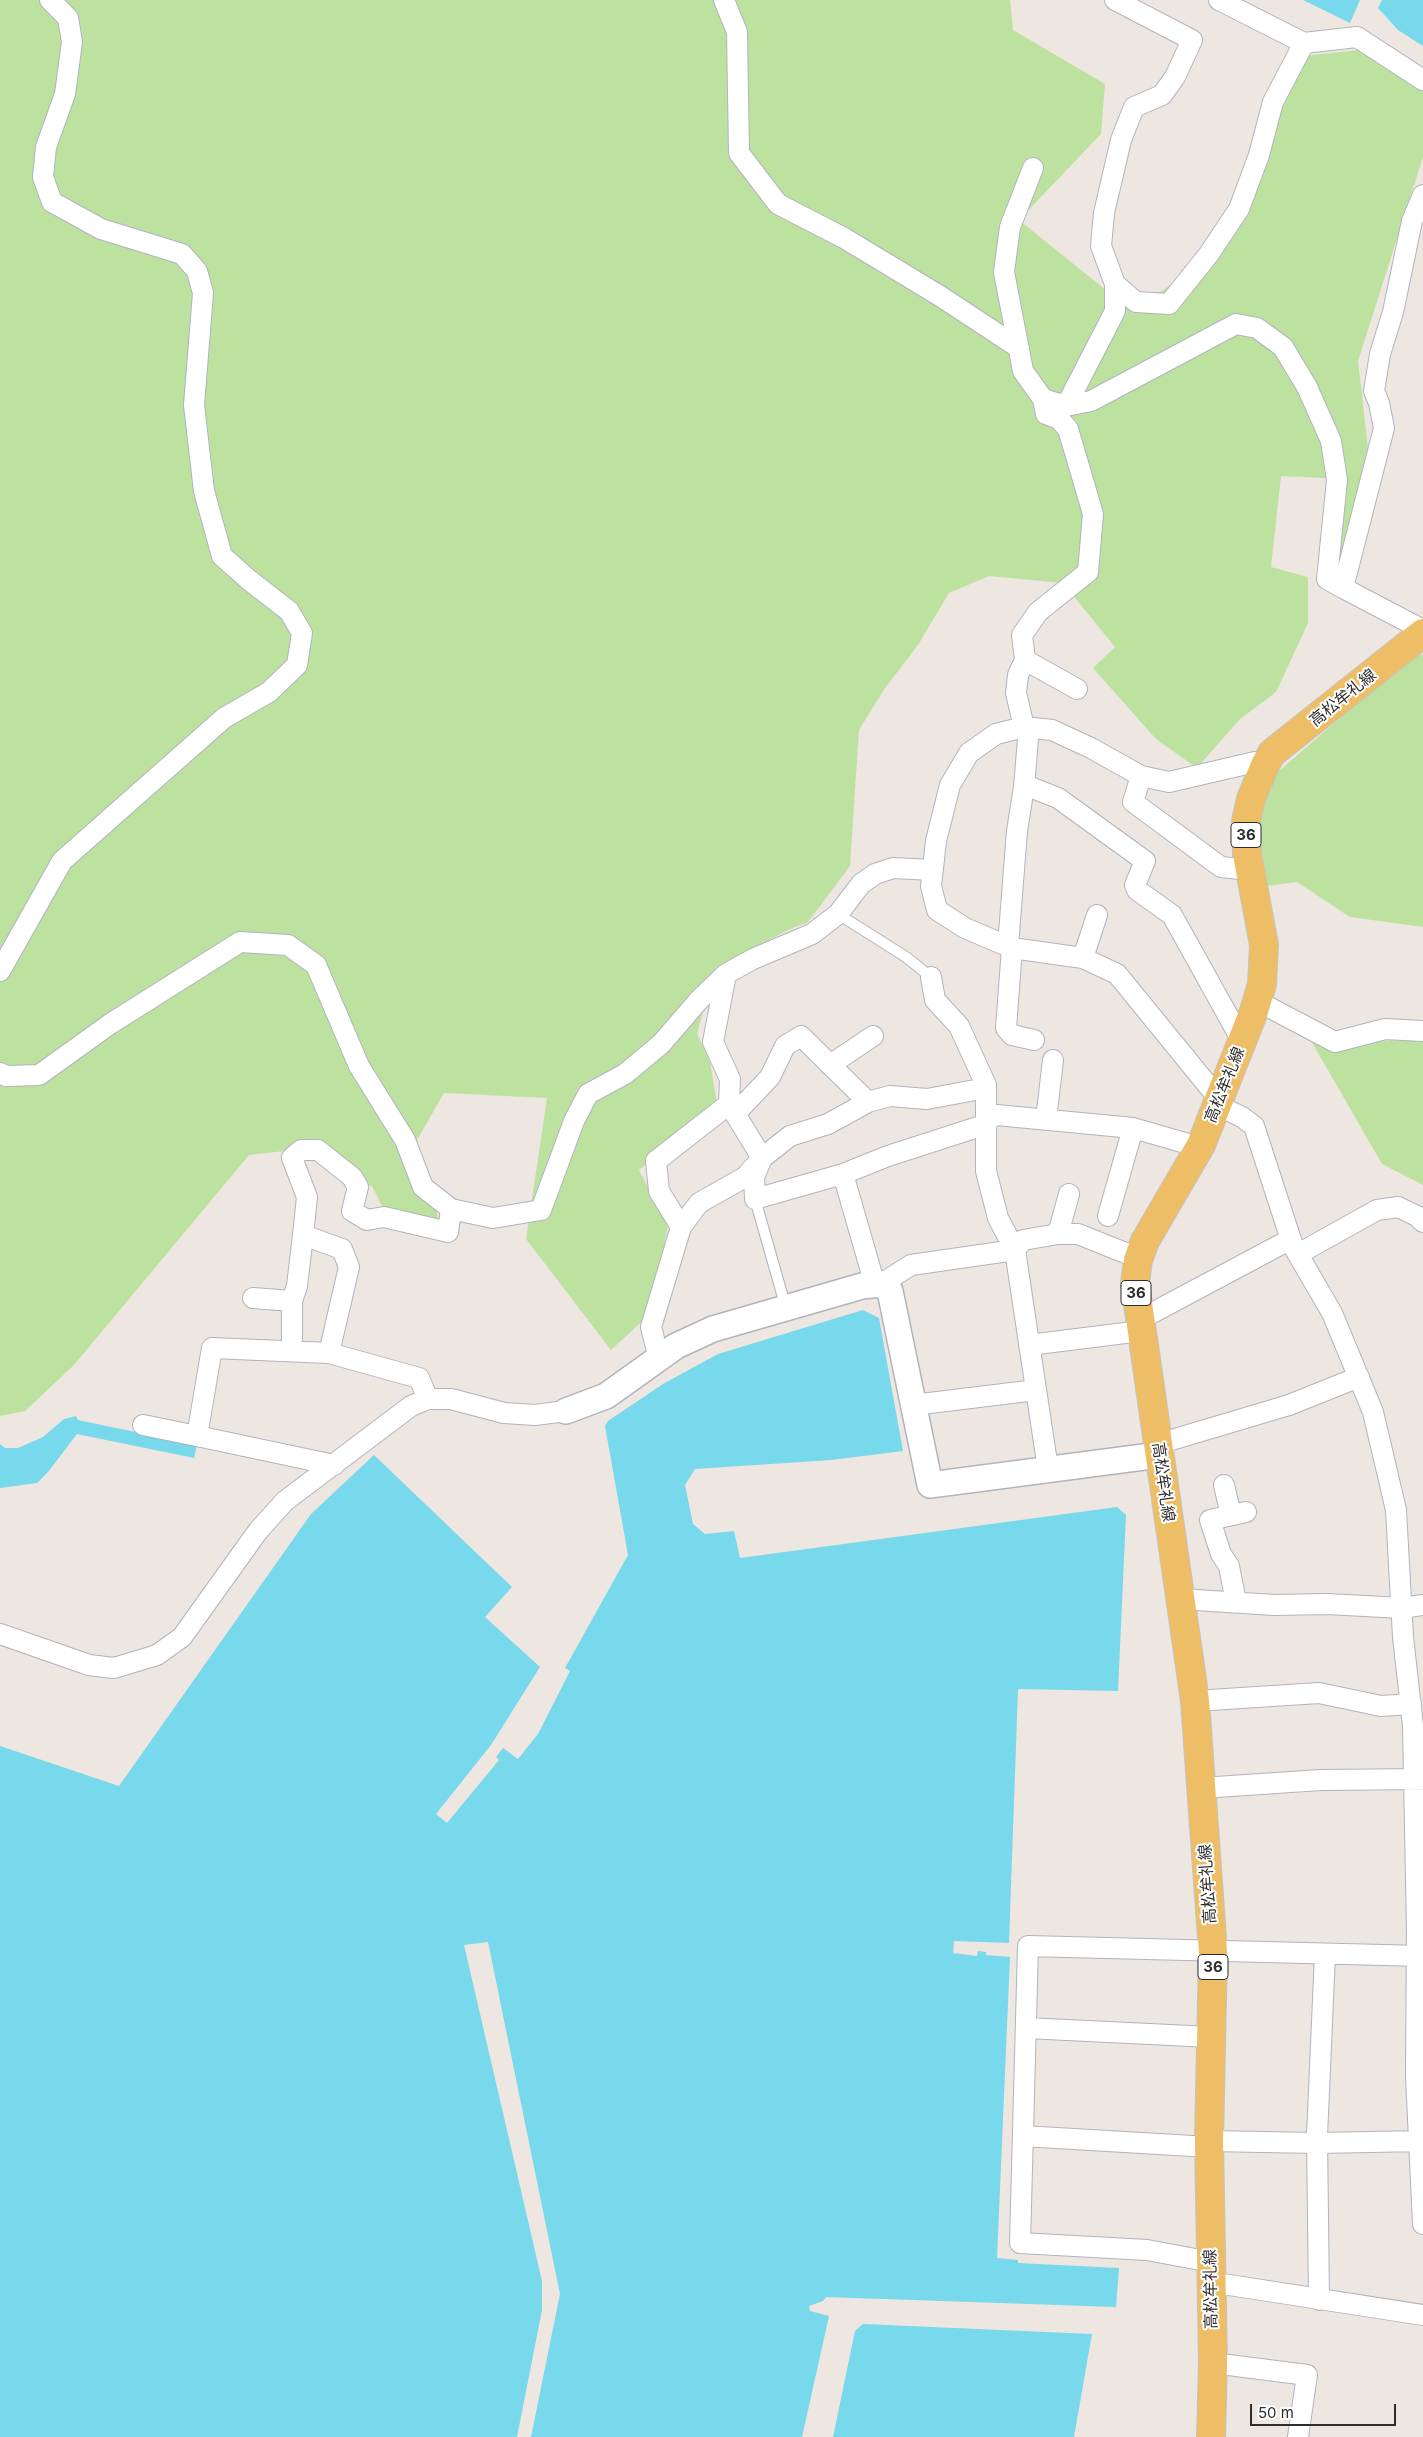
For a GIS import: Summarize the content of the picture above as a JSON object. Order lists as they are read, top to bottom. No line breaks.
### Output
{"streets":{"main road":["高松牟礼線","36"]},"scale_bar":"50 m"}
